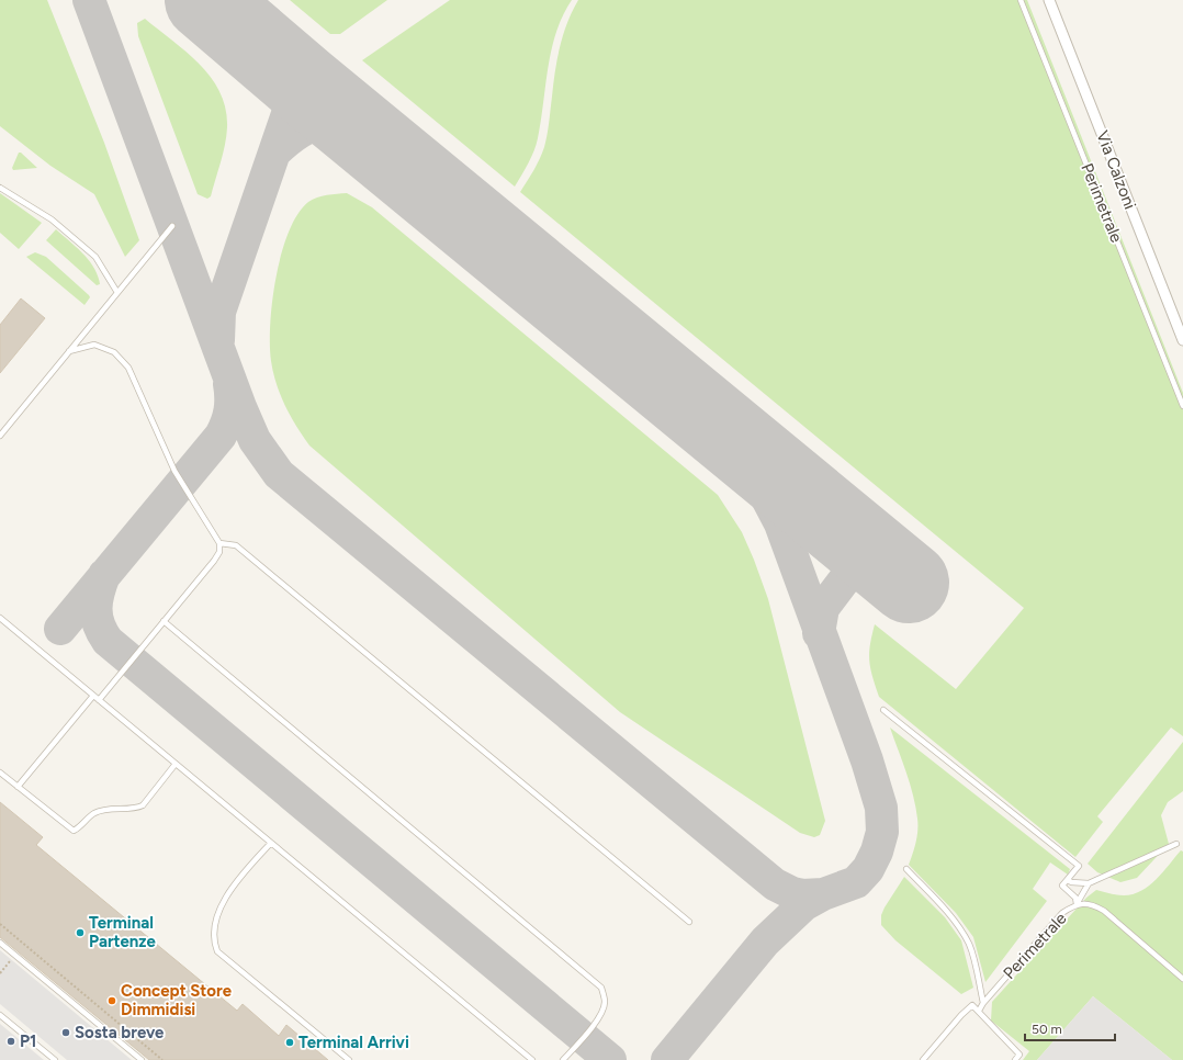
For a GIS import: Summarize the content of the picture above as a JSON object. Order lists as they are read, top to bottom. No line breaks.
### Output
{"streets":{"street":["Via Calzoni"],"lane":["Perimetrale"]},"places":["Terminal Partenze","Concept Store Dimmidisi","Sosta breve","P1","Terminal Arrivi"],"scale_bar":"50 m"}
